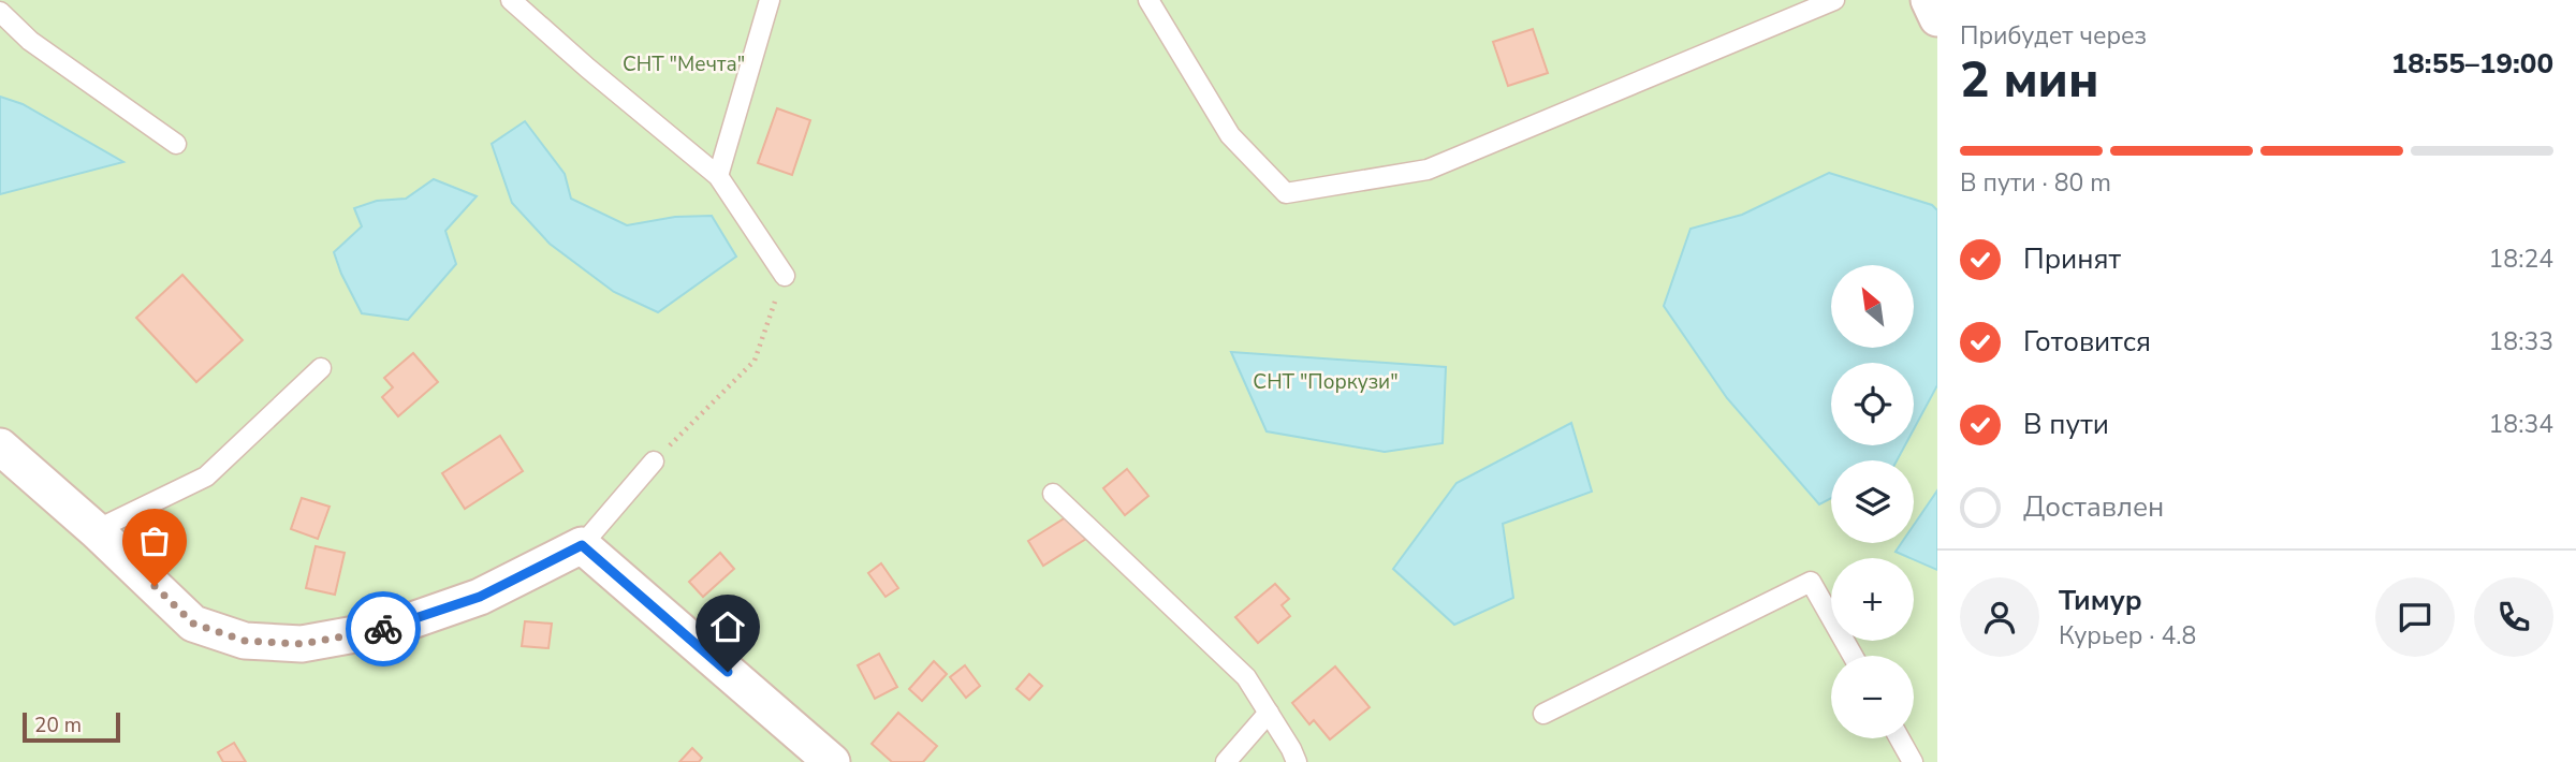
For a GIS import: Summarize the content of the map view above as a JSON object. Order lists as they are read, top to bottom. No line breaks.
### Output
{"parks":["СНТ \"Мечта\"","СНТ \"Поркузи\""],"scale_bar":"20 m","north":"top left","page":{"heading":["2 мин","Прибудет через","18:55–19:00"],"panel":["Тимур","Курьер · 4.8"],"bar":"В пути · 80 m","list":[["Принят","18:24"],["Готовится","18:33"],["В пути","18:34"],"Доставлен"],"map_buttons":["+","−"],"scale":"20 m"}}
